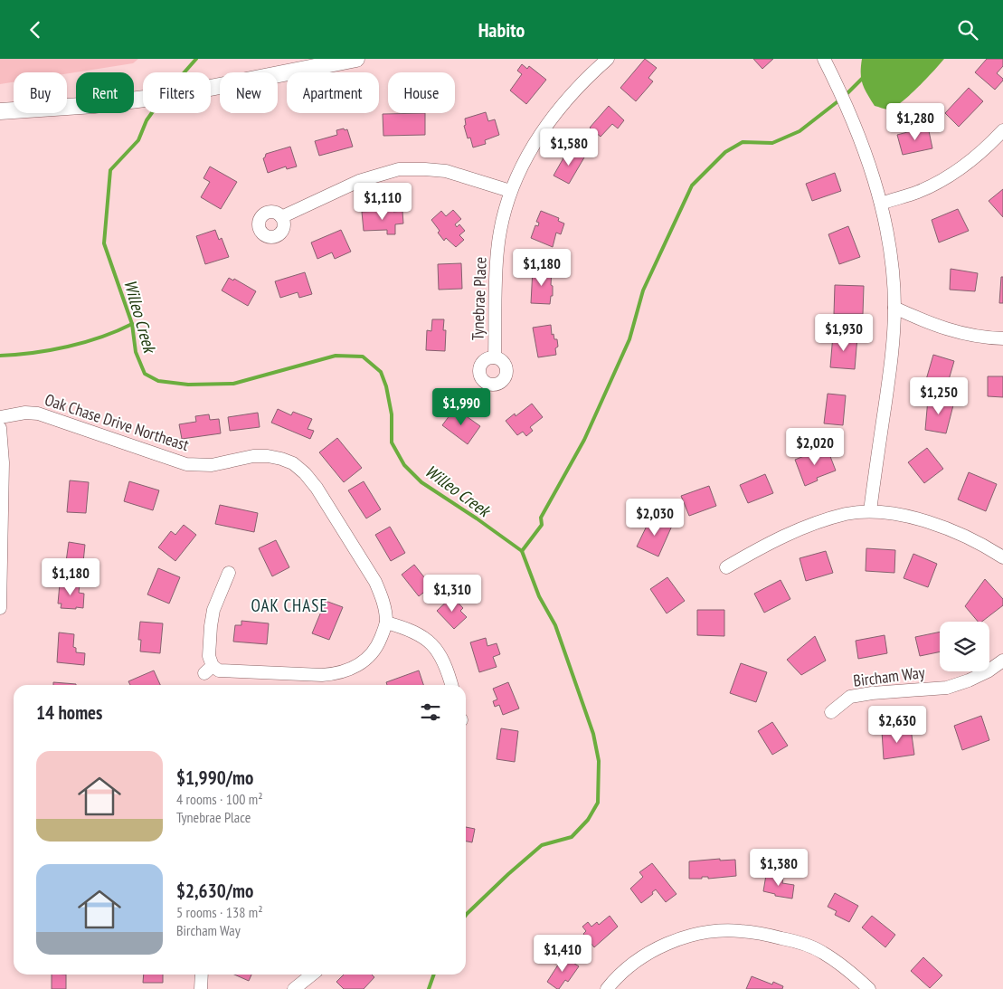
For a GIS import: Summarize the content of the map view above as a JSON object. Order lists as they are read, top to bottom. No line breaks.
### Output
{"streets":{"street":["Tynebrae Place","Oak Chase Drive Northeast","Bircham Way"]},"districts":["OAK CHASE"],"water":["Willeo Creek"],"page":{"header":"Habito","chip":["Buy","Rent","Filters","New","Apartment","House"],"price":["$1,280","$1,580","$1,110","$1,180","$1,930","$1,250","$1,990","$2,020","$2,030","$1,180","$1,310","$2,630","$1,380","$1,410"],"heading":"14 homes","list":[{"name":"$1,990/mo","note":"4 rooms · 100 m² · Tynebrae Place"},{"name":"$2,630/mo","note":"5 rooms · 138 m² · Bircham Way"}]}}
